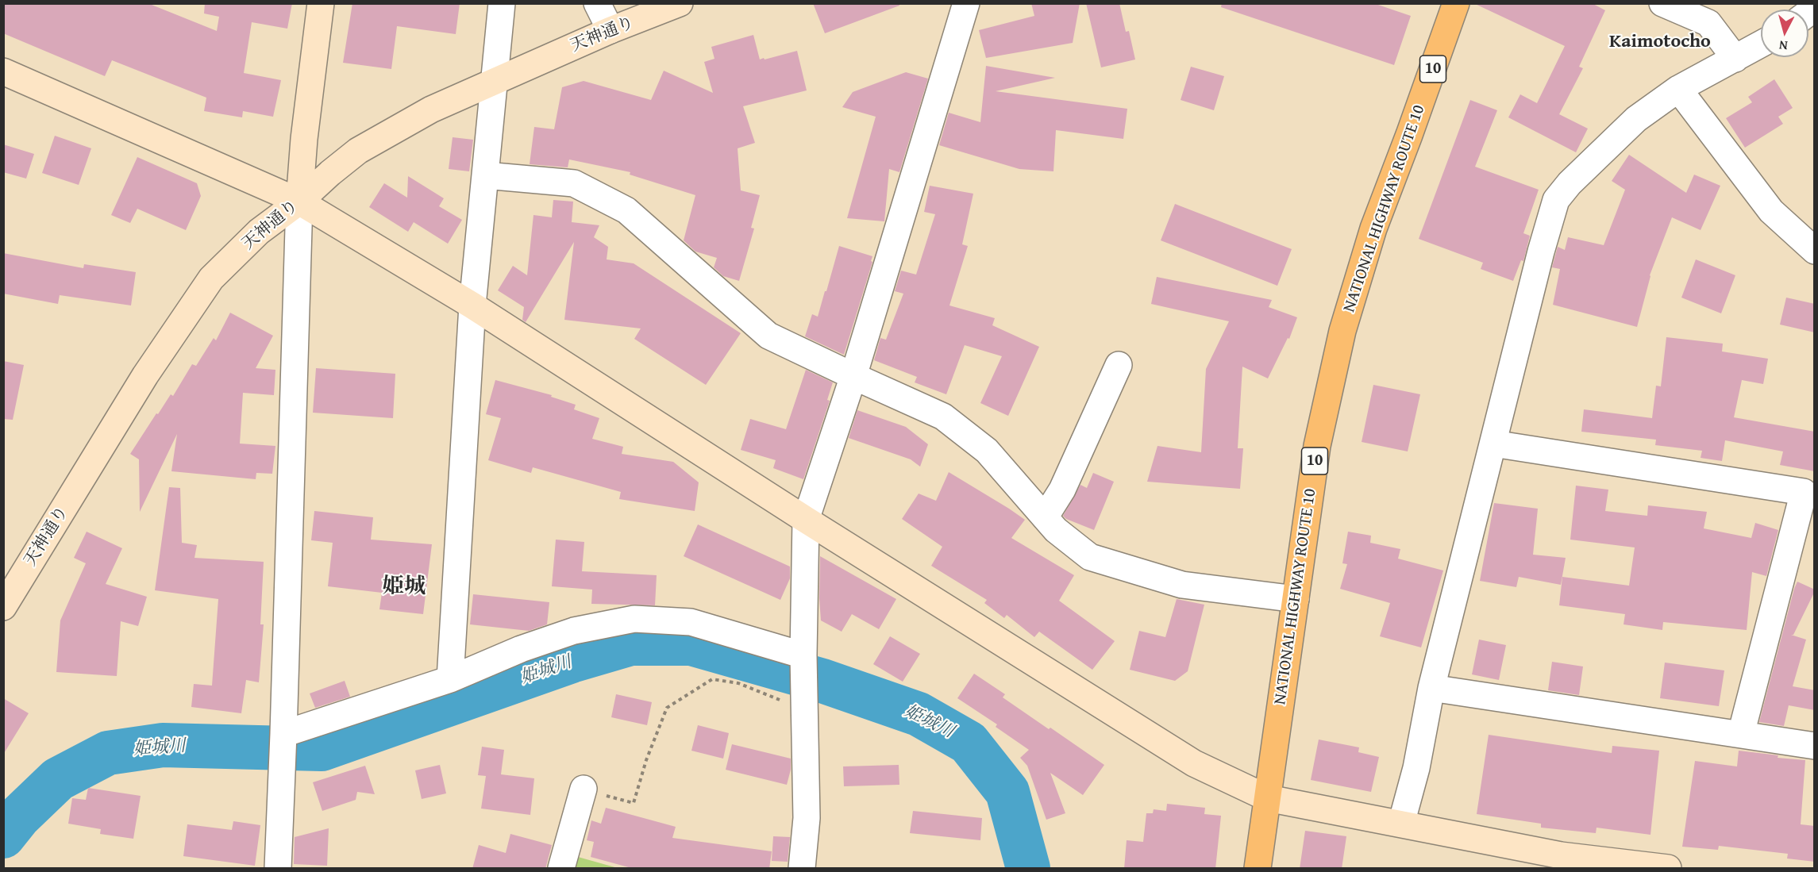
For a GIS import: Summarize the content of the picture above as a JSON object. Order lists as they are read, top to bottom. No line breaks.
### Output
{"streets":{"highway":["10","NATIONAL HIGHWAY ROUTE 10"],"street":["天神通り"]},"districts":["Kaimotocho","姫城"],"water":["姫城川"],"north":"bottom"}
